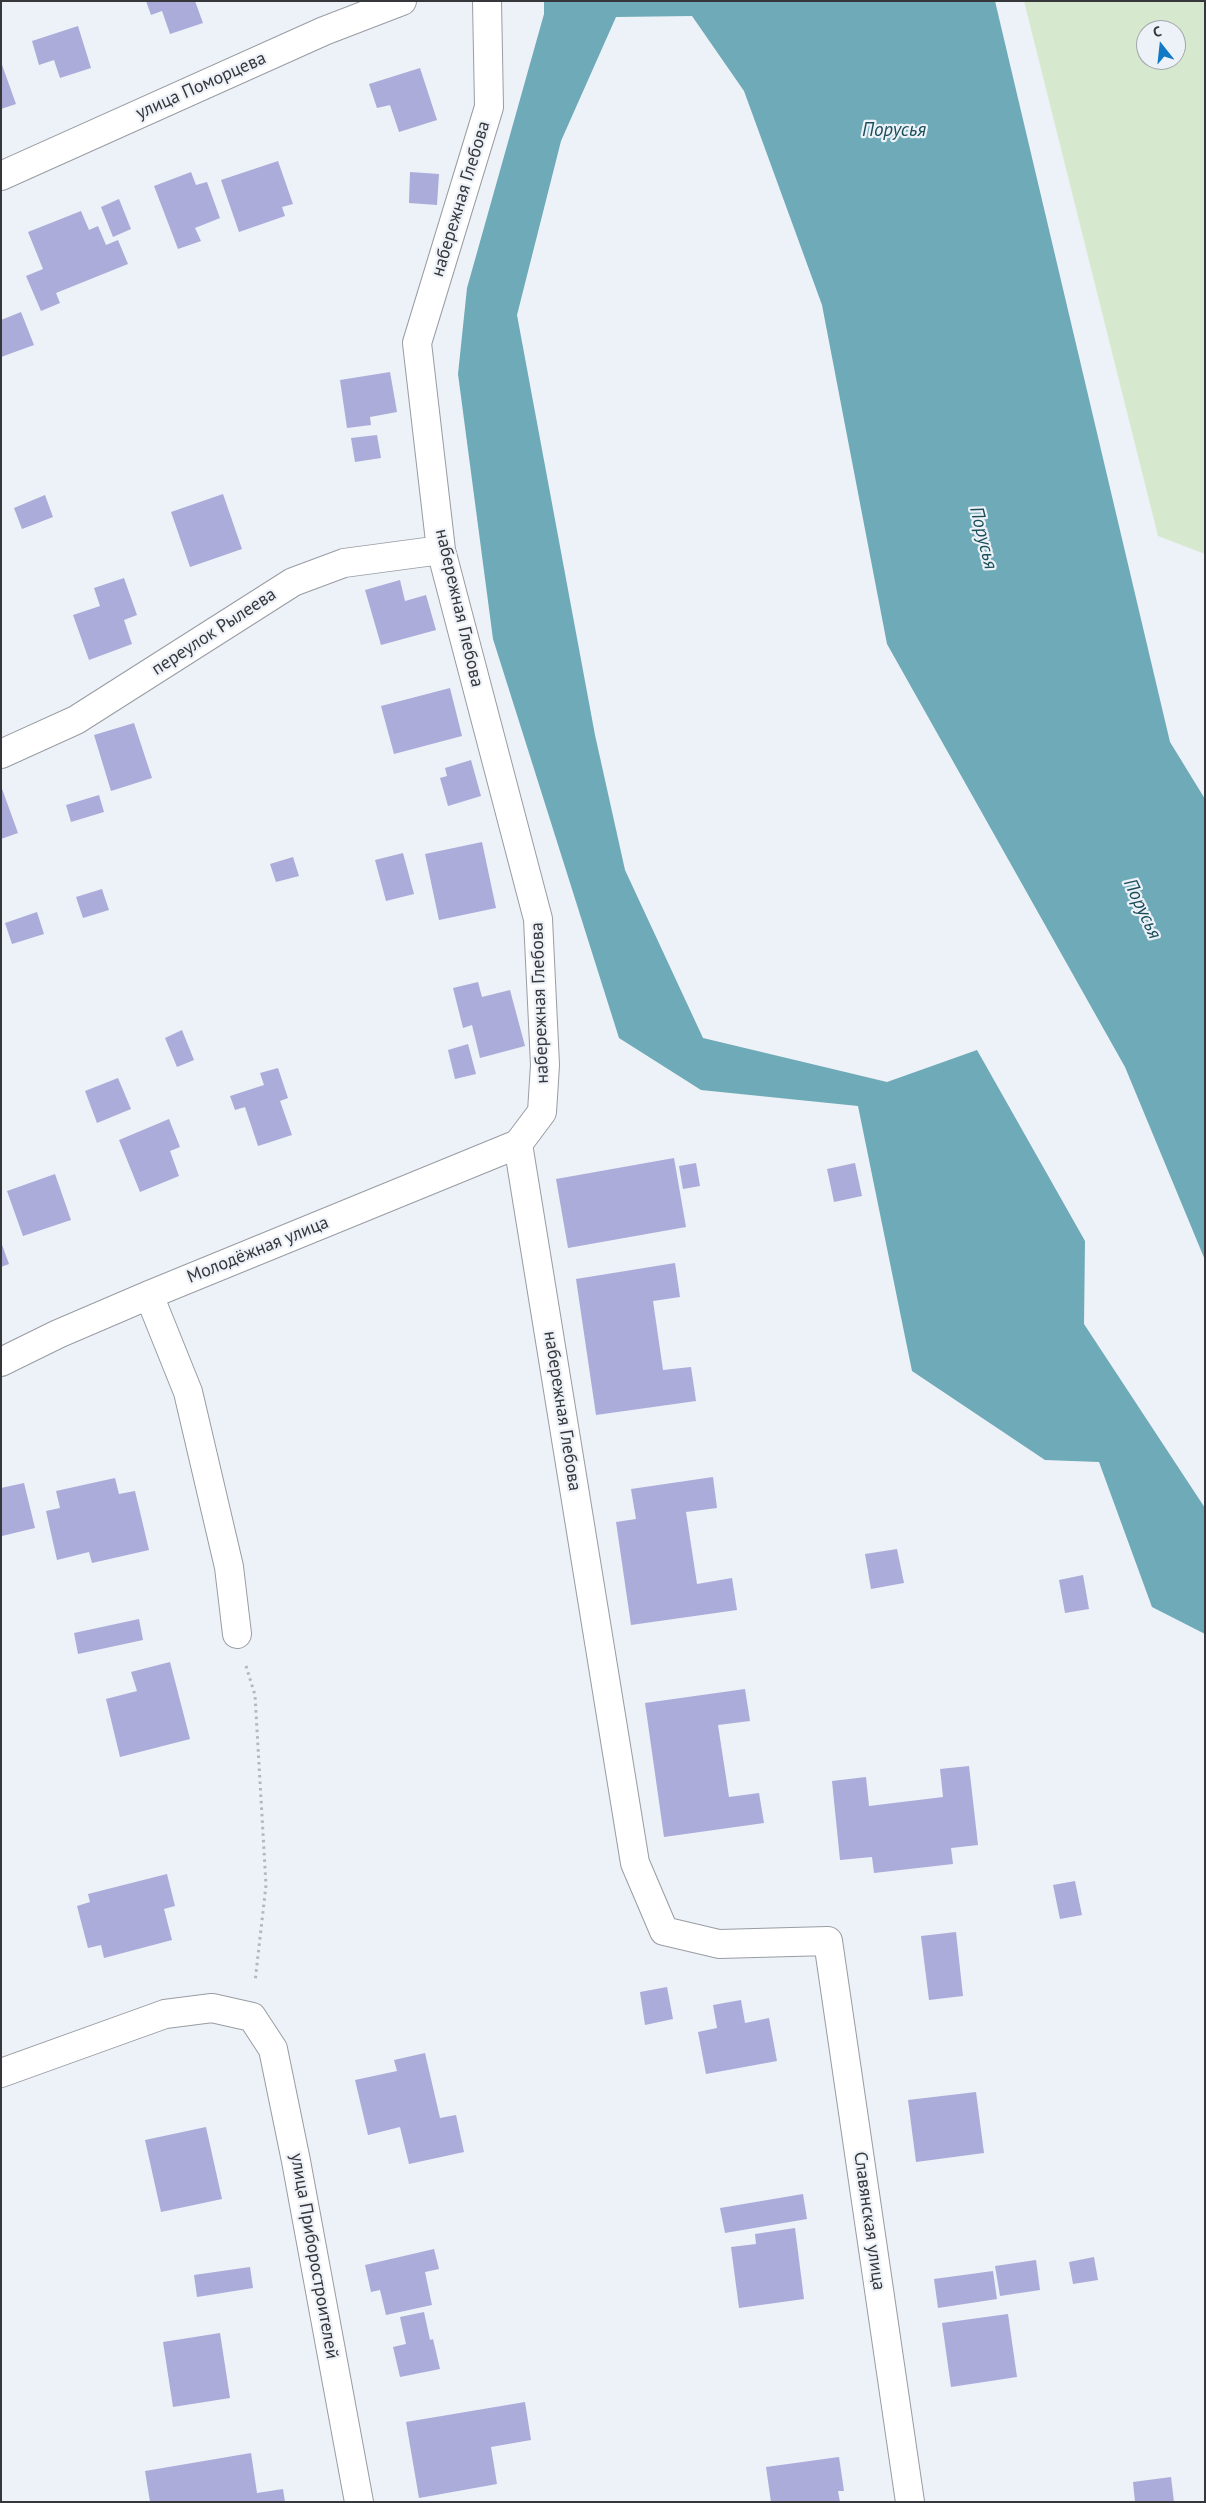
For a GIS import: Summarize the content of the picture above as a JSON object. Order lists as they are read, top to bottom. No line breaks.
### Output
{"streets":{"street":["улица Поморцева","набережная Глебова","переулок Рылеева","Молодёжная улица","Славянская улица","улица Приборостроителей"]},"crossings":[["набережная Глебова","переулок Рылеева"],["набережная Глебова","Молодёжная улица"],["набережная Глебова","Славянская улица"]],"water":["Порусья"],"north":"top"}
